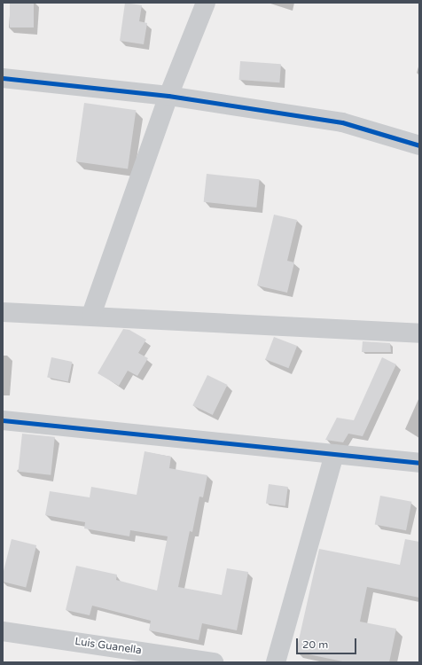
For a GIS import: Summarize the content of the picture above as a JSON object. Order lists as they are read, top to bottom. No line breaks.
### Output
{"streets":{"street":["Luis Guanella"]},"scale_bar":"20 m"}
